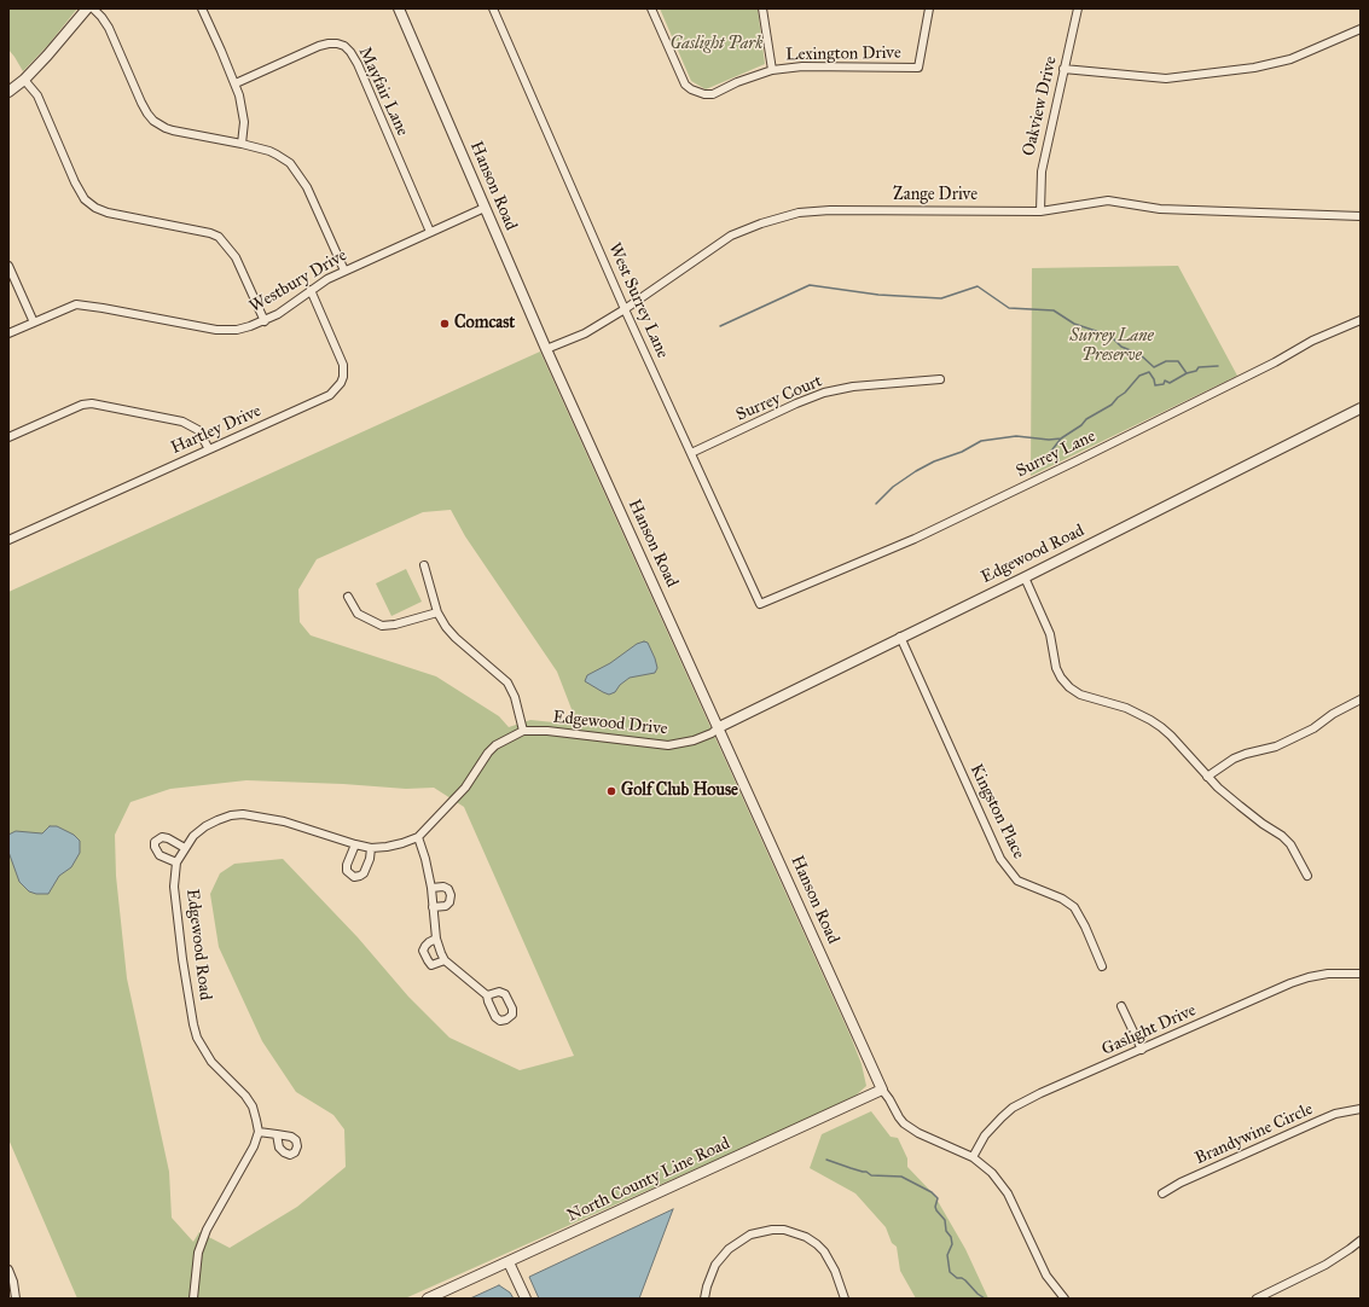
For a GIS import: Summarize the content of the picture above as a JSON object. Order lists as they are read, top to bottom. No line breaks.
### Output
{"streets":{"street":["Lexington Drive","Mayfair Lane","Oakview Drive","Hanson Road","Zange Drive","Westbury Drive","West Surrey Lane","Surrey Court","Hartley Drive","Surrey Lane","Edgewood Road","Edgewood Drive","Kingston Place","Gaslight Drive","Brandywine Circle","North County Line Road"]},"crossings":[["Mayfair Lane","Westbury Drive"],["Oakview Drive","Zange Drive"],["Hanson Road","Zange Drive"],["Hanson Road","Westbury Drive"],["Hanson Road","Edgewood Road"],["Hanson Road","Edgewood Drive"],["Hanson Road","North County Line Road"],["Zange Drive","West Surrey Lane"],["Westbury Drive","Hartley Drive"],["West Surrey Lane","Surrey Court"],["West Surrey Lane","Surrey Lane"],["Edgewood Road","Edgewood Drive"],["Edgewood Road","Kingston Place"]],"parks":["Gaslight Park","Surrey Lane Preserve"],"places":["Comcast","Golf Club House"]}
